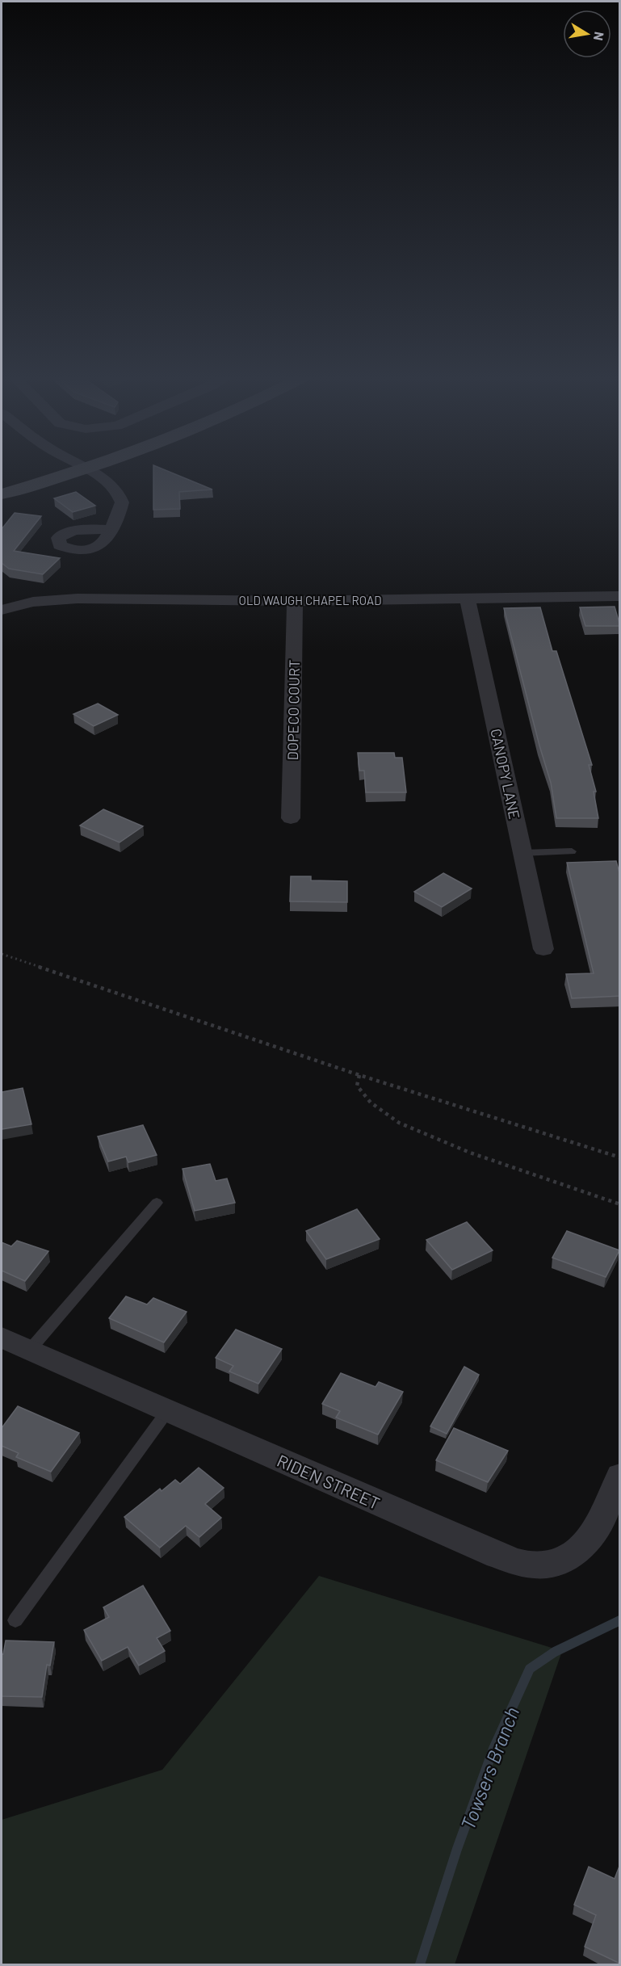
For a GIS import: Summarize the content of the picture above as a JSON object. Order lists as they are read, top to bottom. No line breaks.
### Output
{"streets":{"street":["OLD WAUGH CHAPEL ROAD","DOPECO COURT","CANOPY LANE","RIDEN STREET"]},"crossings":[["OLD WAUGH CHAPEL ROAD","DOPECO COURT"],["OLD WAUGH CHAPEL ROAD","CANOPY LANE"]],"water":["Towsers Branch"],"north":"right"}
